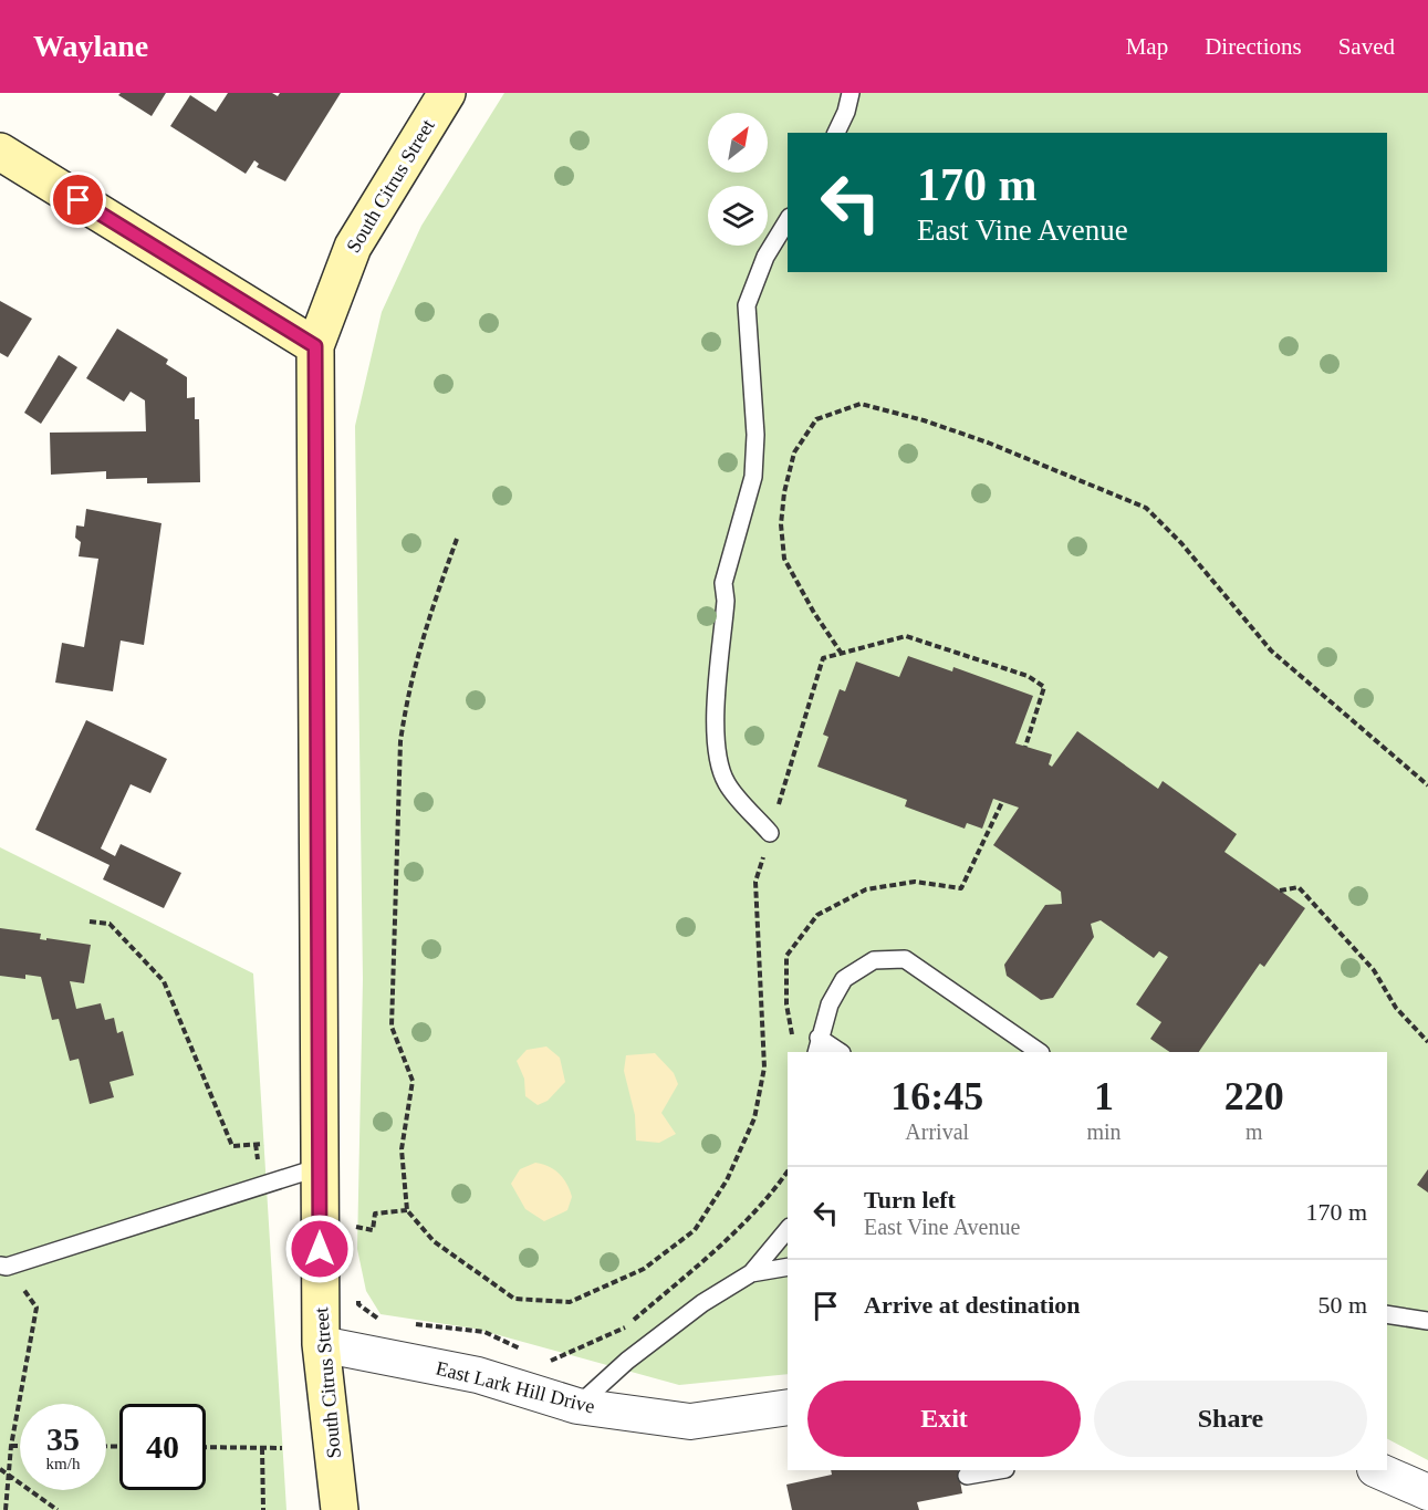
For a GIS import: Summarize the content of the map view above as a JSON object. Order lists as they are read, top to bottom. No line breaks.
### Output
{"streets":{"street":["South Citrus Street","East Lark Hill Drive"]},"crossings":[["South Citrus Street","East Lark Hill Drive"]],"north":"top right","page":{"header":"Waylane","nav":["Map","Directions","Saved"],"turn":["170 m","East Vine Avenue"],"eta":["16:45","Arrival","1","min","220","m"],"list":[{"name":"Turn left","note":"East Vine Avenue","value":"170 m"},{"name":"Arrive at destination","value":"50 m"}],"buttons":["Exit","Share"],"speed":"35 km/h","limit":"40"}}
